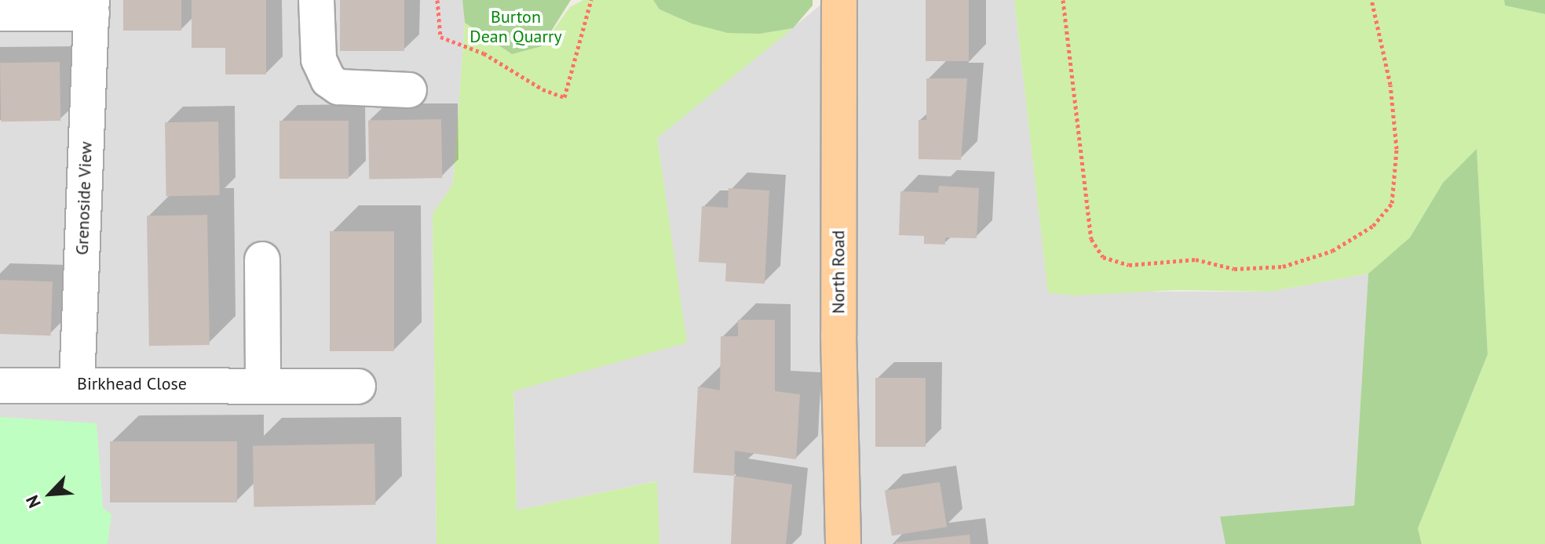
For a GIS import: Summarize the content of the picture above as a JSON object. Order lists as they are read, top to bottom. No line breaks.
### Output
{"streets":{"main road":["North Road"],"street":["Grenoside View","Birkhead Close"]},"crossings":[["Grenoside View","Birkhead Close"]],"parks":["Burton Dean Quarry"],"north":"bottom left"}
